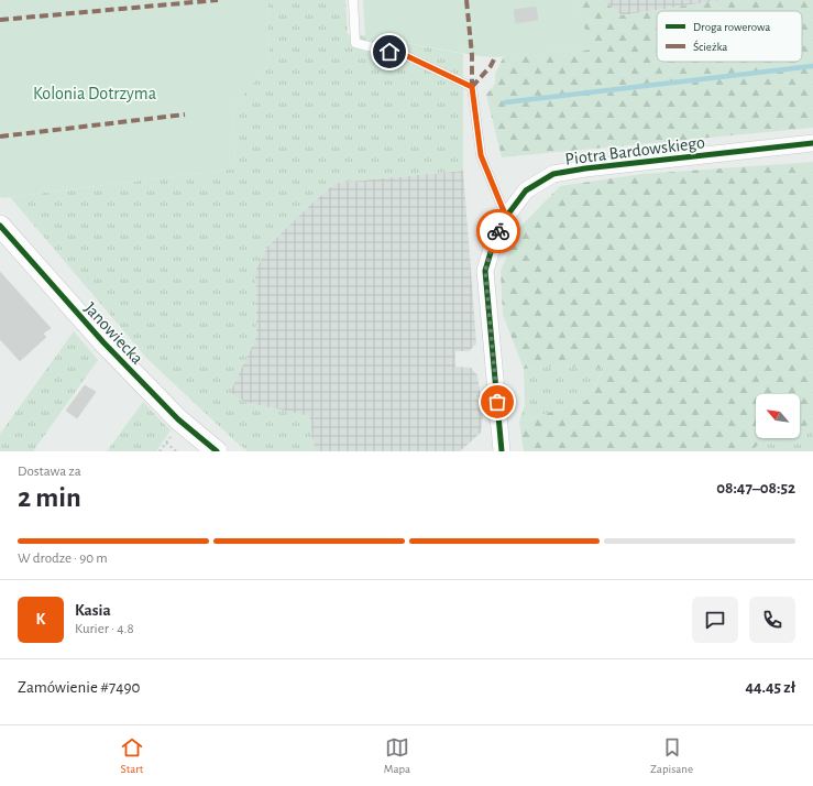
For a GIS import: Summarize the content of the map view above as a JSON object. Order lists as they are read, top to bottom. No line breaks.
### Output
{"streets":{"street":["Piotra Bardowskiego","Janowiecka"]},"parks":["Kolonia Dotrzyma"],"legend":["Droga rowerowa","Ścieżka"],"north":"top left","page":{"heading":["2 min","Dostawa za","08:47–08:52"],"panel":["Kasia","Kurier · 4.8","Zamówienie #7490","44.45 zł"],"bar":"W drodze · 90 m","round":"K","tabs":["Start","Mapa","Zapisane"]}}
